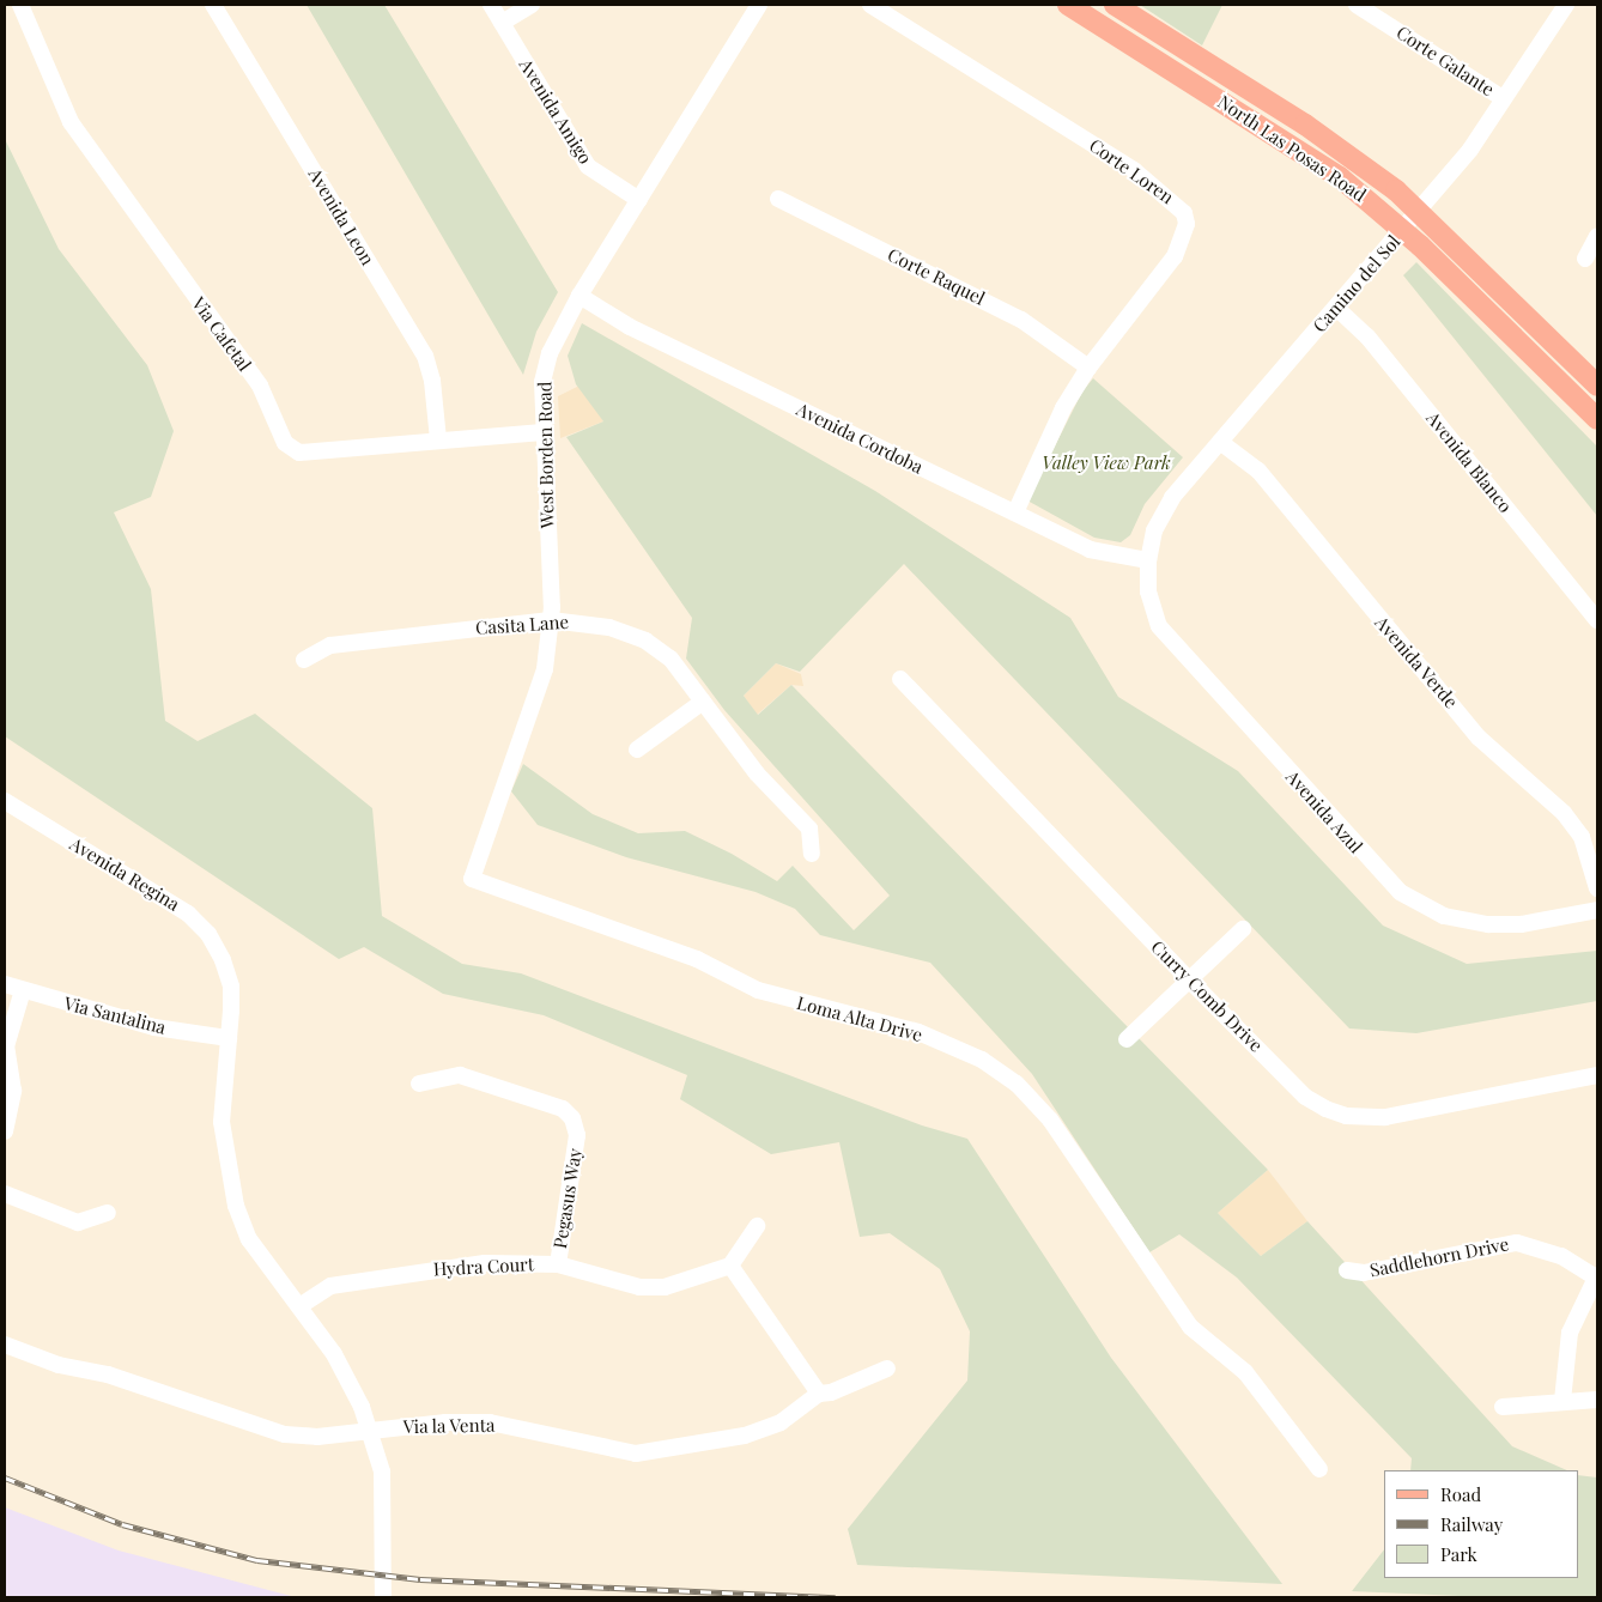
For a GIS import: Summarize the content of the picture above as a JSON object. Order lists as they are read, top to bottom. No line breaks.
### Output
{"streets":{"main road":["North Las Posas Road"],"street":["Corte Galante","Avenida Amigo","Corte Loren","Avenida Leon","Corte Raquel","Camino del Sol","Via Cafetal","Avenida Cordoba","West Borden Road","Avenida Blanco","Casita Lane","Avenida Verde","Avenida Azul","Avenida Regina","Curry Comb Drive","Via Santalina","Loma Alta Drive","Pegasus Way","Saddlehorn Drive","Hydra Court","Via la Venta"]},"crossings":[["Corte Galante","Camino del Sol"],["Avenida Amigo","West Borden Road"],["North Las Posas Road","Camino del Sol"],["Corte Loren","Corte Raquel"],["Corte Loren","Avenida Cordoba"],["Avenida Leon","Via Cafetal"],["Camino del Sol","Avenida Cordoba"],["Camino del Sol","Avenida Blanco"],["Camino del Sol","Avenida Verde"],["Camino del Sol","Avenida Azul"],["Via Cafetal","West Borden Road"],["Avenida Cordoba","West Borden Road"],["Avenida Cordoba","Avenida Azul"],["West Borden Road","Casita Lane"],["West Borden Road","Loma Alta Drive"],["Avenida Regina","Via Santalina"],["Avenida Regina","Hydra Court"],["Avenida Regina","Via la Venta"],["Pegasus Way","Hydra Court"]],"parks":["Valley View Park"],"legend":["Road","Railway","Park"]}
